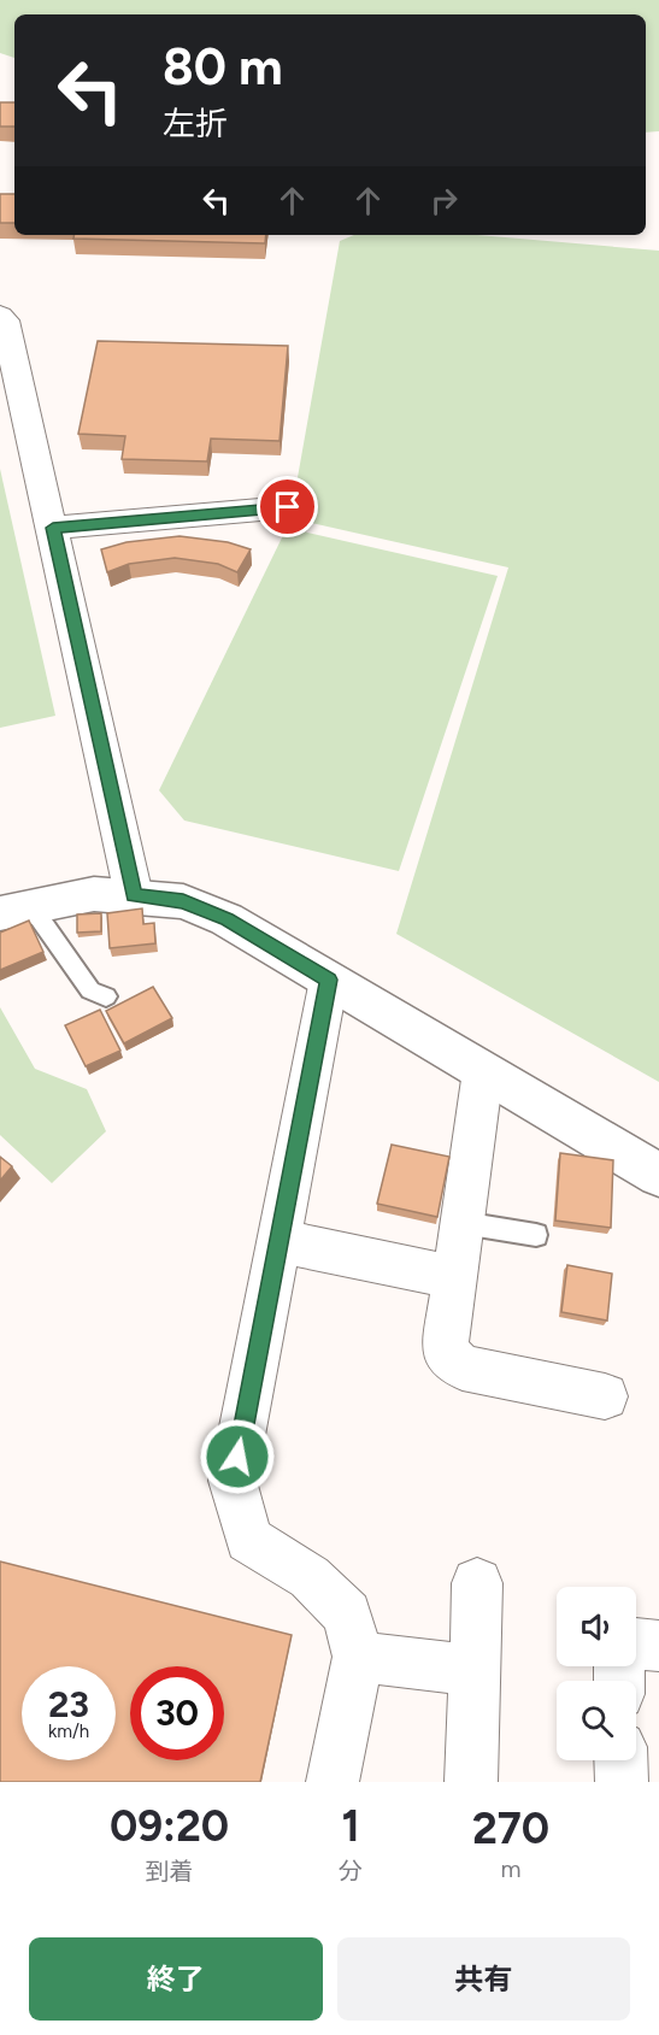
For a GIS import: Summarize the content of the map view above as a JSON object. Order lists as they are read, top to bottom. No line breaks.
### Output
{"page":{"turn":["80 m","左折"],"speed":"23 km/h","limit":"30","eta":["09:20","到着","1","分","270","m"],"buttons":["終了","共有"]}}
